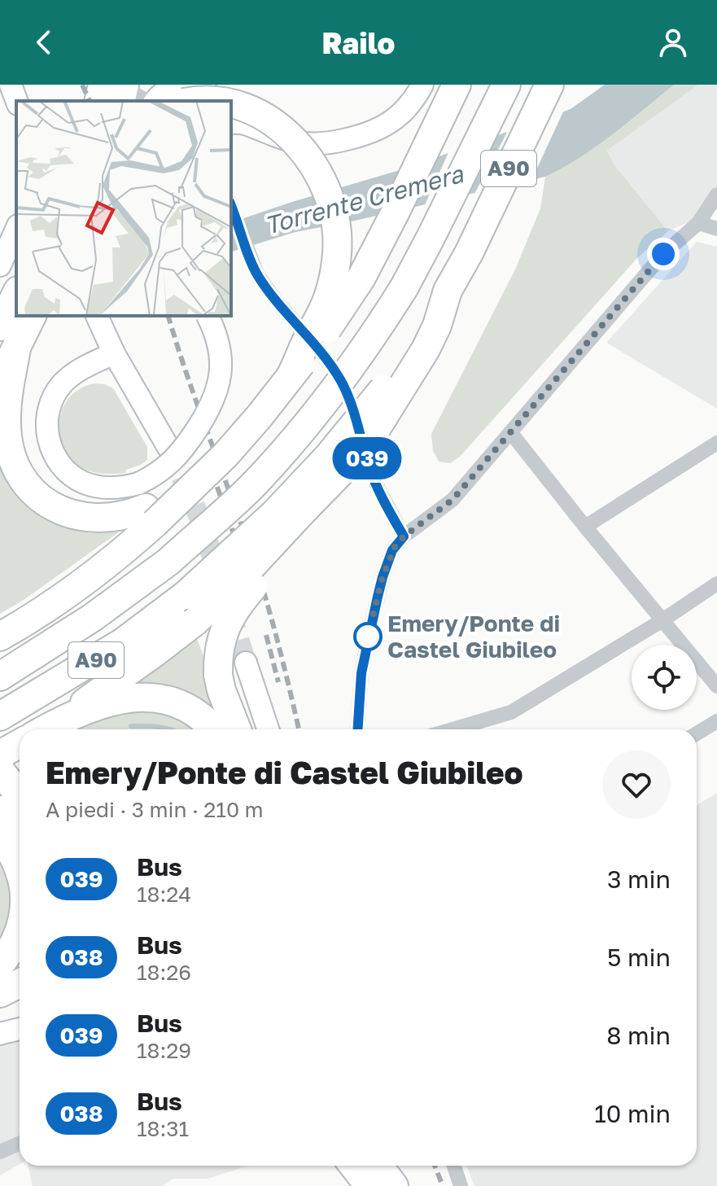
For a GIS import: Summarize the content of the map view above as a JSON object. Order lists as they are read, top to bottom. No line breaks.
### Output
{"streets":{"highway":["A90"]},"water":["Torrente Cremera"],"places":["Emery/Ponte di Castel Giubileo"],"lines":["bus line 039"],"page":{"header":"Railo","on_map":"039","heading":["Emery/Ponte di Castel Giubileo","A piedi · 3 min · 210 m"],"list":[{"mark":"039","name":"Bus","note":"18:24","value":"3 min"},{"mark":"038","name":"Bus","note":"18:26","value":"5 min"},{"mark":"039","name":"Bus","note":"18:29","value":"8 min"},{"mark":"038","name":"Bus","note":"18:31","value":"10 min"}]}}
